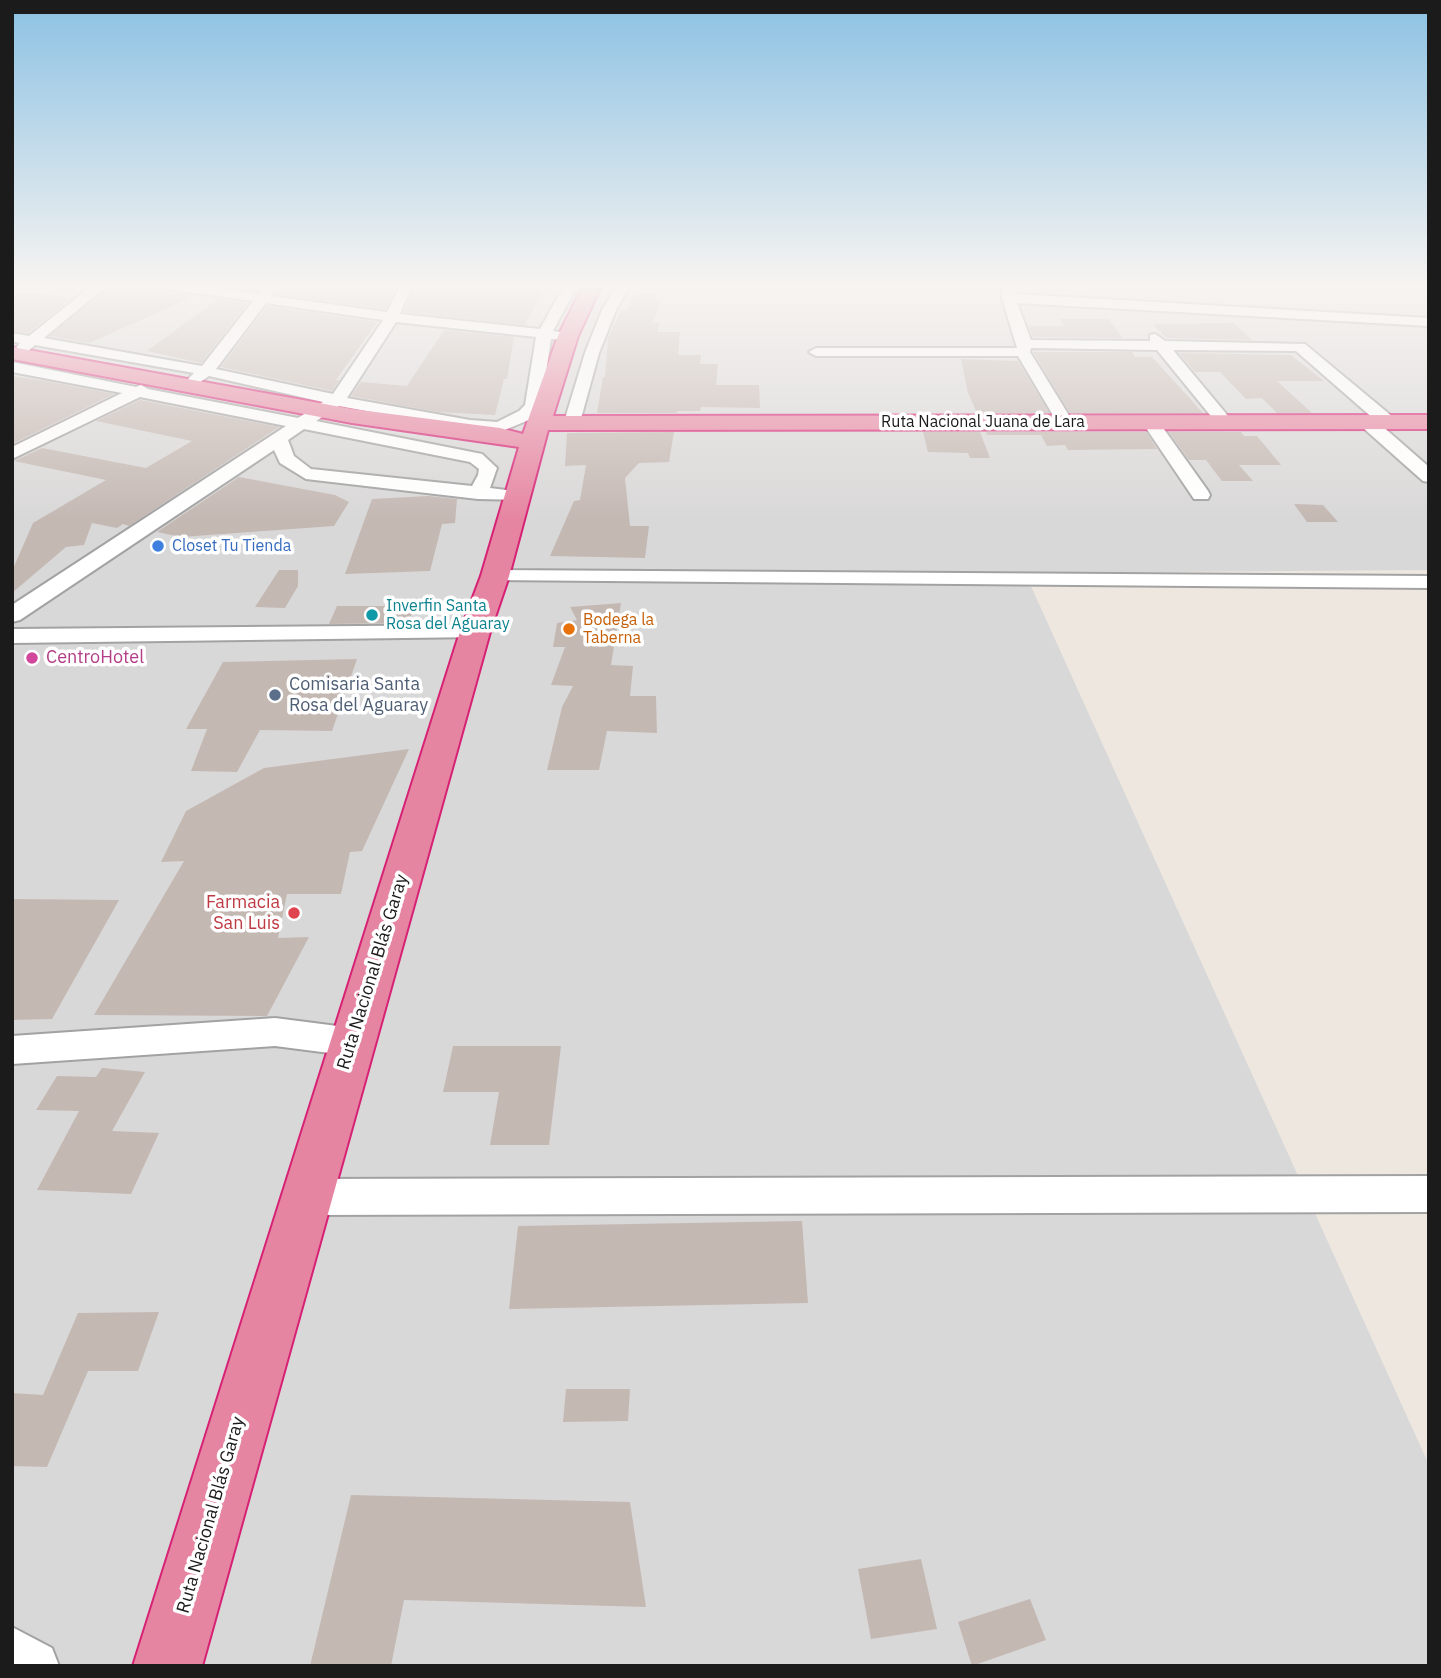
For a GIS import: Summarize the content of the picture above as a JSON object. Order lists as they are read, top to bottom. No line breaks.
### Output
{"streets":{"highway":["Ruta Nacional Juana de Lara","Ruta Nacional Blás Garay"]},"crossings":[["Ruta Nacional Juana de Lara","Ruta Nacional Blás Garay"]],"places":["Closet Tu Tienda","Inverfin Santa Rosa del Aguaray","Bodega la Taberna","CentroHotel","Comisaria Santa Rosa del Aguaray","Farmacia San Luis"]}
